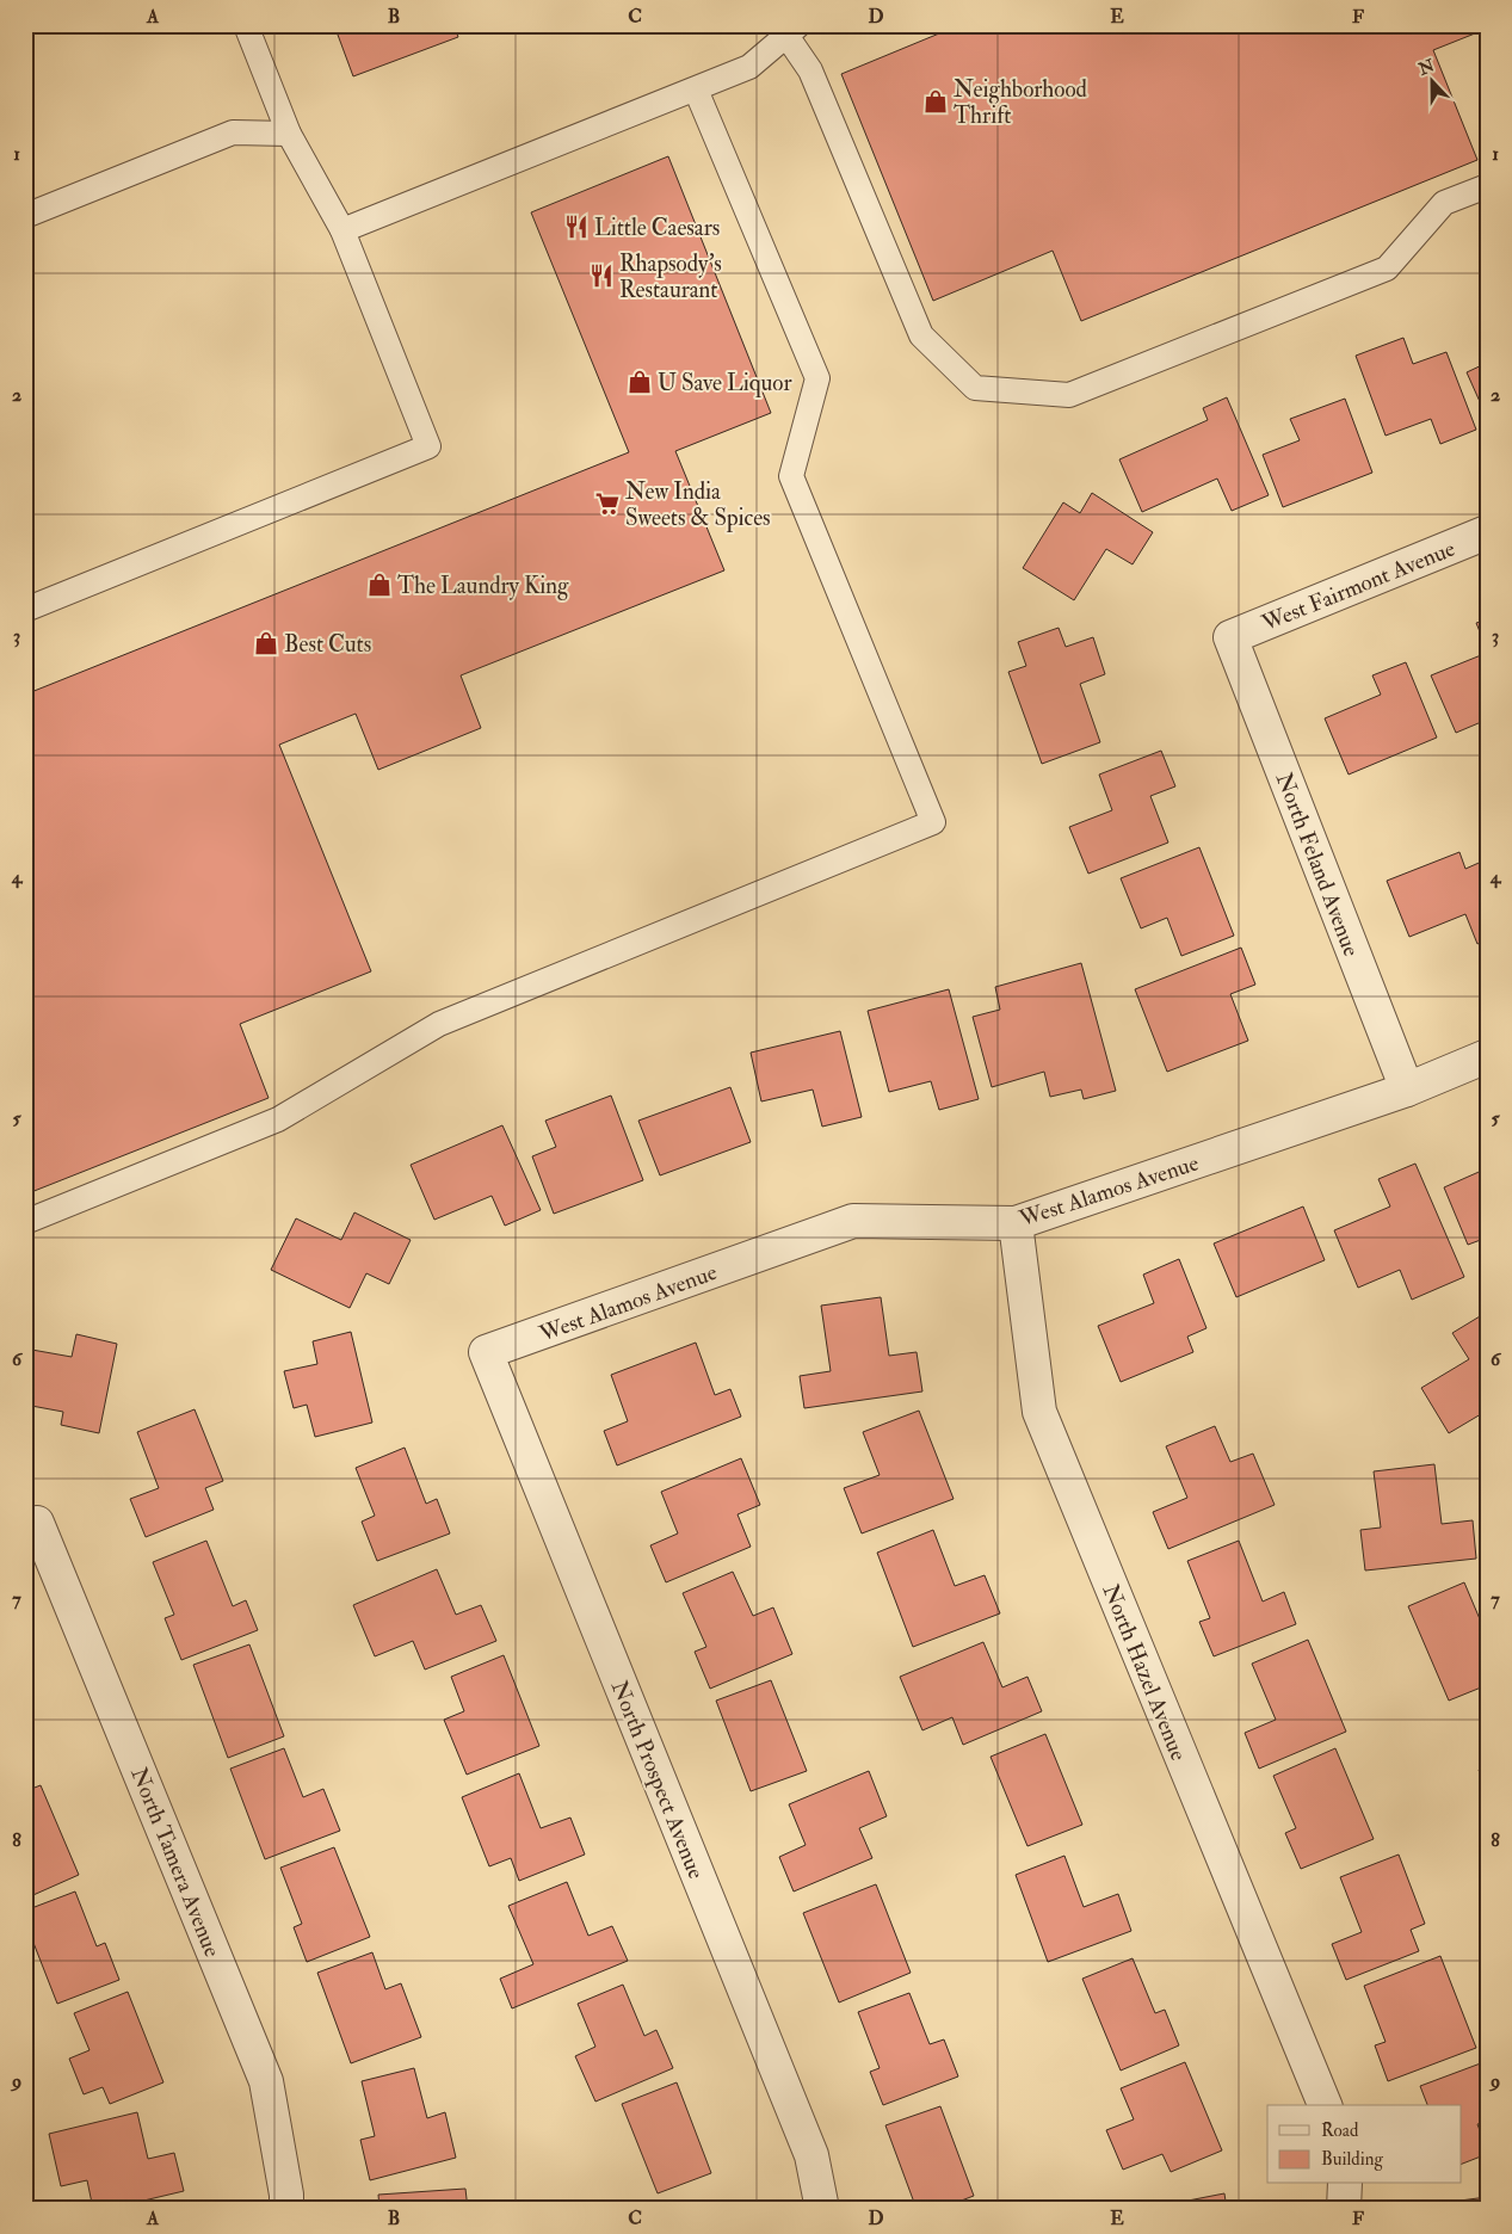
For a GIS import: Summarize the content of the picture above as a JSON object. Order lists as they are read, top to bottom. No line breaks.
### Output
{"streets":{"street":["West Fairmont Avenue","North Feland Avenue","West Alamos Avenue","North Hazel Avenue","North Prospect Avenue","North Tamera Avenue"]},"crossings":[["West Fairmont Avenue","North Feland Avenue"],["North Feland Avenue","West Alamos Avenue"],["West Alamos Avenue","North Hazel Avenue"],["West Alamos Avenue","North Prospect Avenue"]],"places":{"shop":["Neighborhood Thrift","U Save Liquor","The Laundry King","Best Cuts"],"restaurant":["Little Caesars","Rhapsody's Restaurant"],"supermarket":["New India Sweets & Spices"]},"legend":["Road","Building"],"north":"top","grid":{"columns":["A","B","C","D","E","F"],"rows":["1","2","3","4","5","6","7","8","9"]}}
